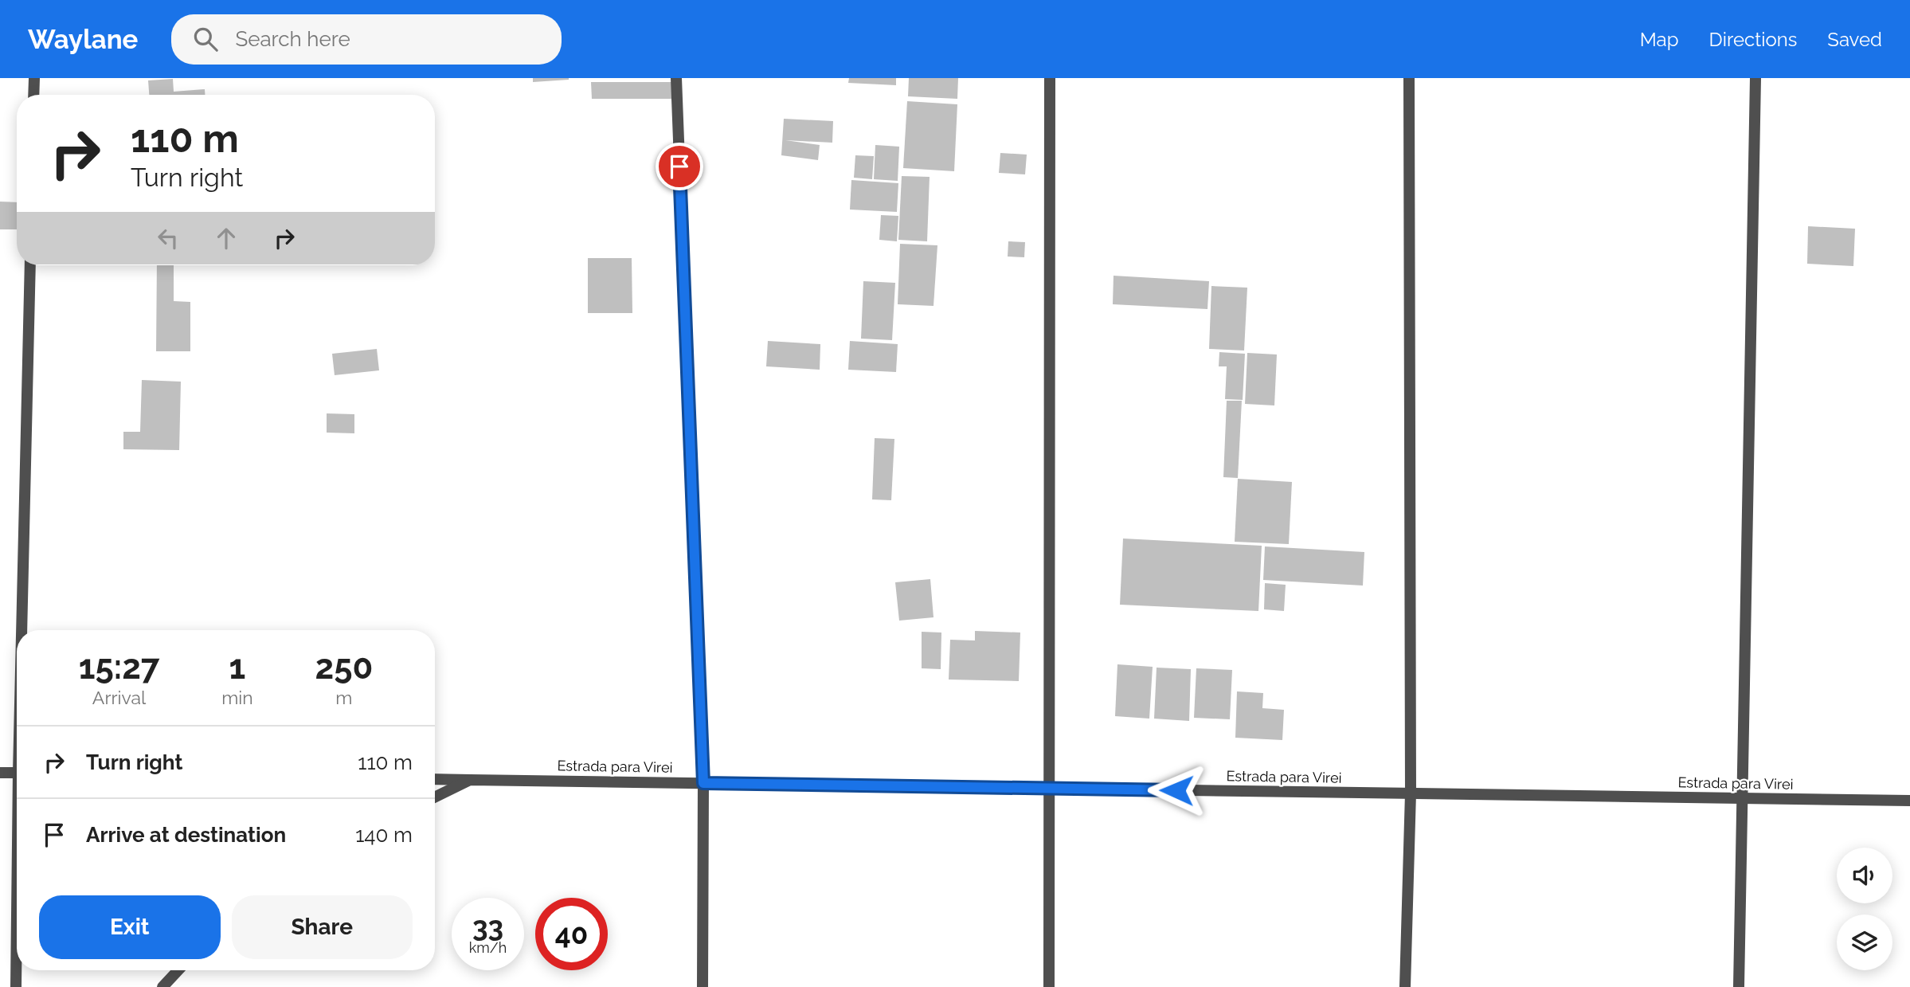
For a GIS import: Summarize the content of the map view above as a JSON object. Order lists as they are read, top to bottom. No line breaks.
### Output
{"streets":{"street":["Estrada para Virei"]},"page":{"header":"Waylane","search":"Search here","nav":["Map","Directions","Saved"],"turn":["110 m","Turn right"],"eta":["15:27","Arrival","1","min","250","m"],"list":[{"name":"Turn right","value":"110 m"},{"name":"Arrive at destination","value":"140 m"}],"buttons":["Exit","Share"],"speed":"33 km/h","limit":"40"}}
